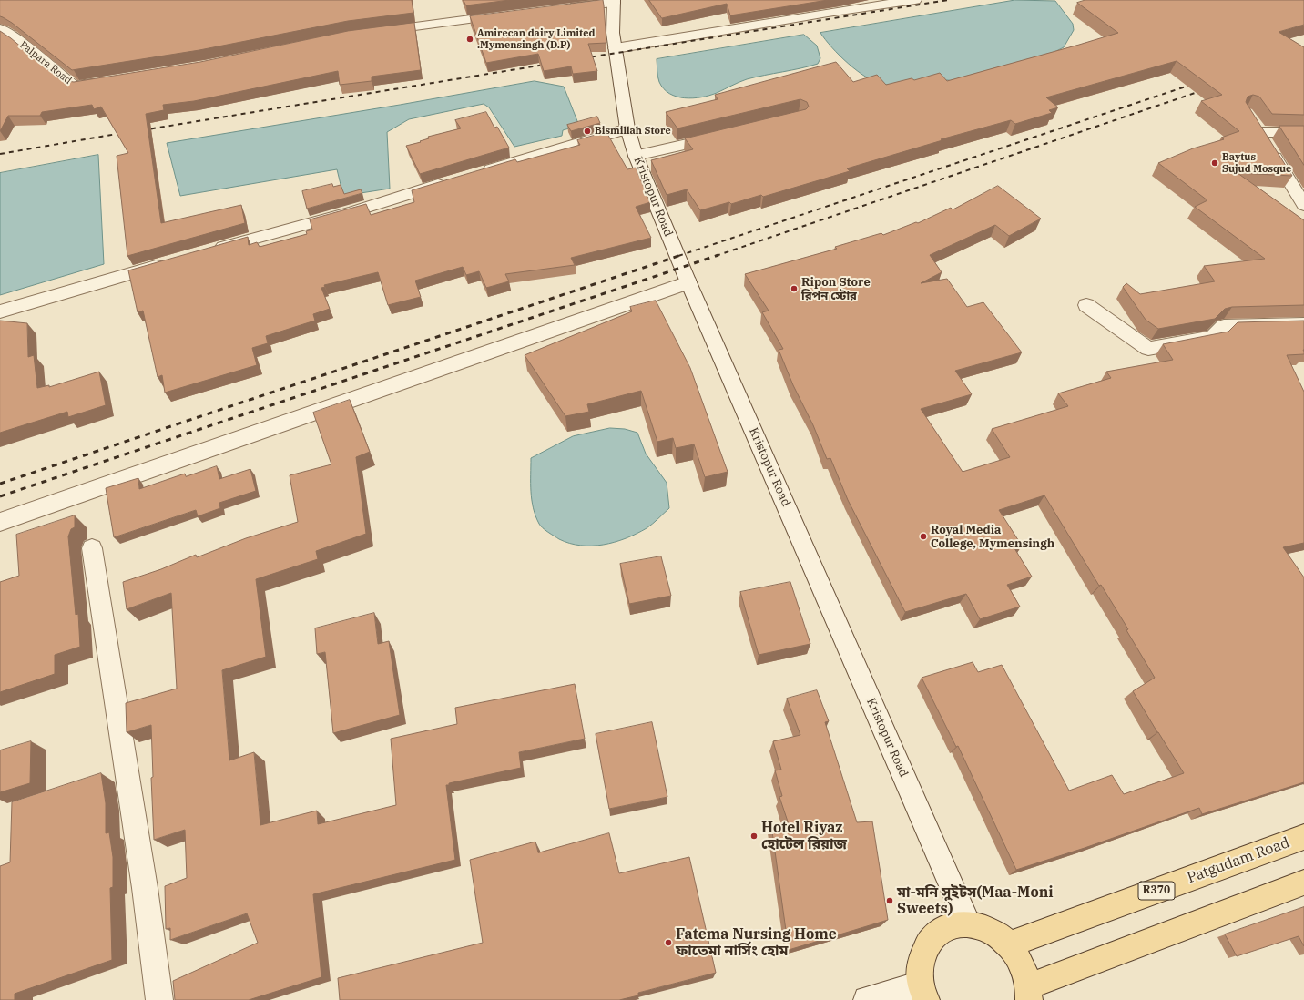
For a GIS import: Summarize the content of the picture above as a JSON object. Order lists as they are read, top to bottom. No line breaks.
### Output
{"streets":{"main road":["Patgudam Road","R370"],"street":["Palpara Road","Kristopur Road"]},"places":["Amirecan dairy Limited .Mymensingh (D.P)","Bismillah Store","Baytus Sujud Mosque","Ripon Store রিপন স্টোর","Royal Media College, Mymensingh","Hotel Riyaz হোটেল রিয়াজ","মা-মনি সুইটস(Maa-Moni Sweets)","Fatema Nursing Home ফাতেমা নার্সিং হোম"]}
